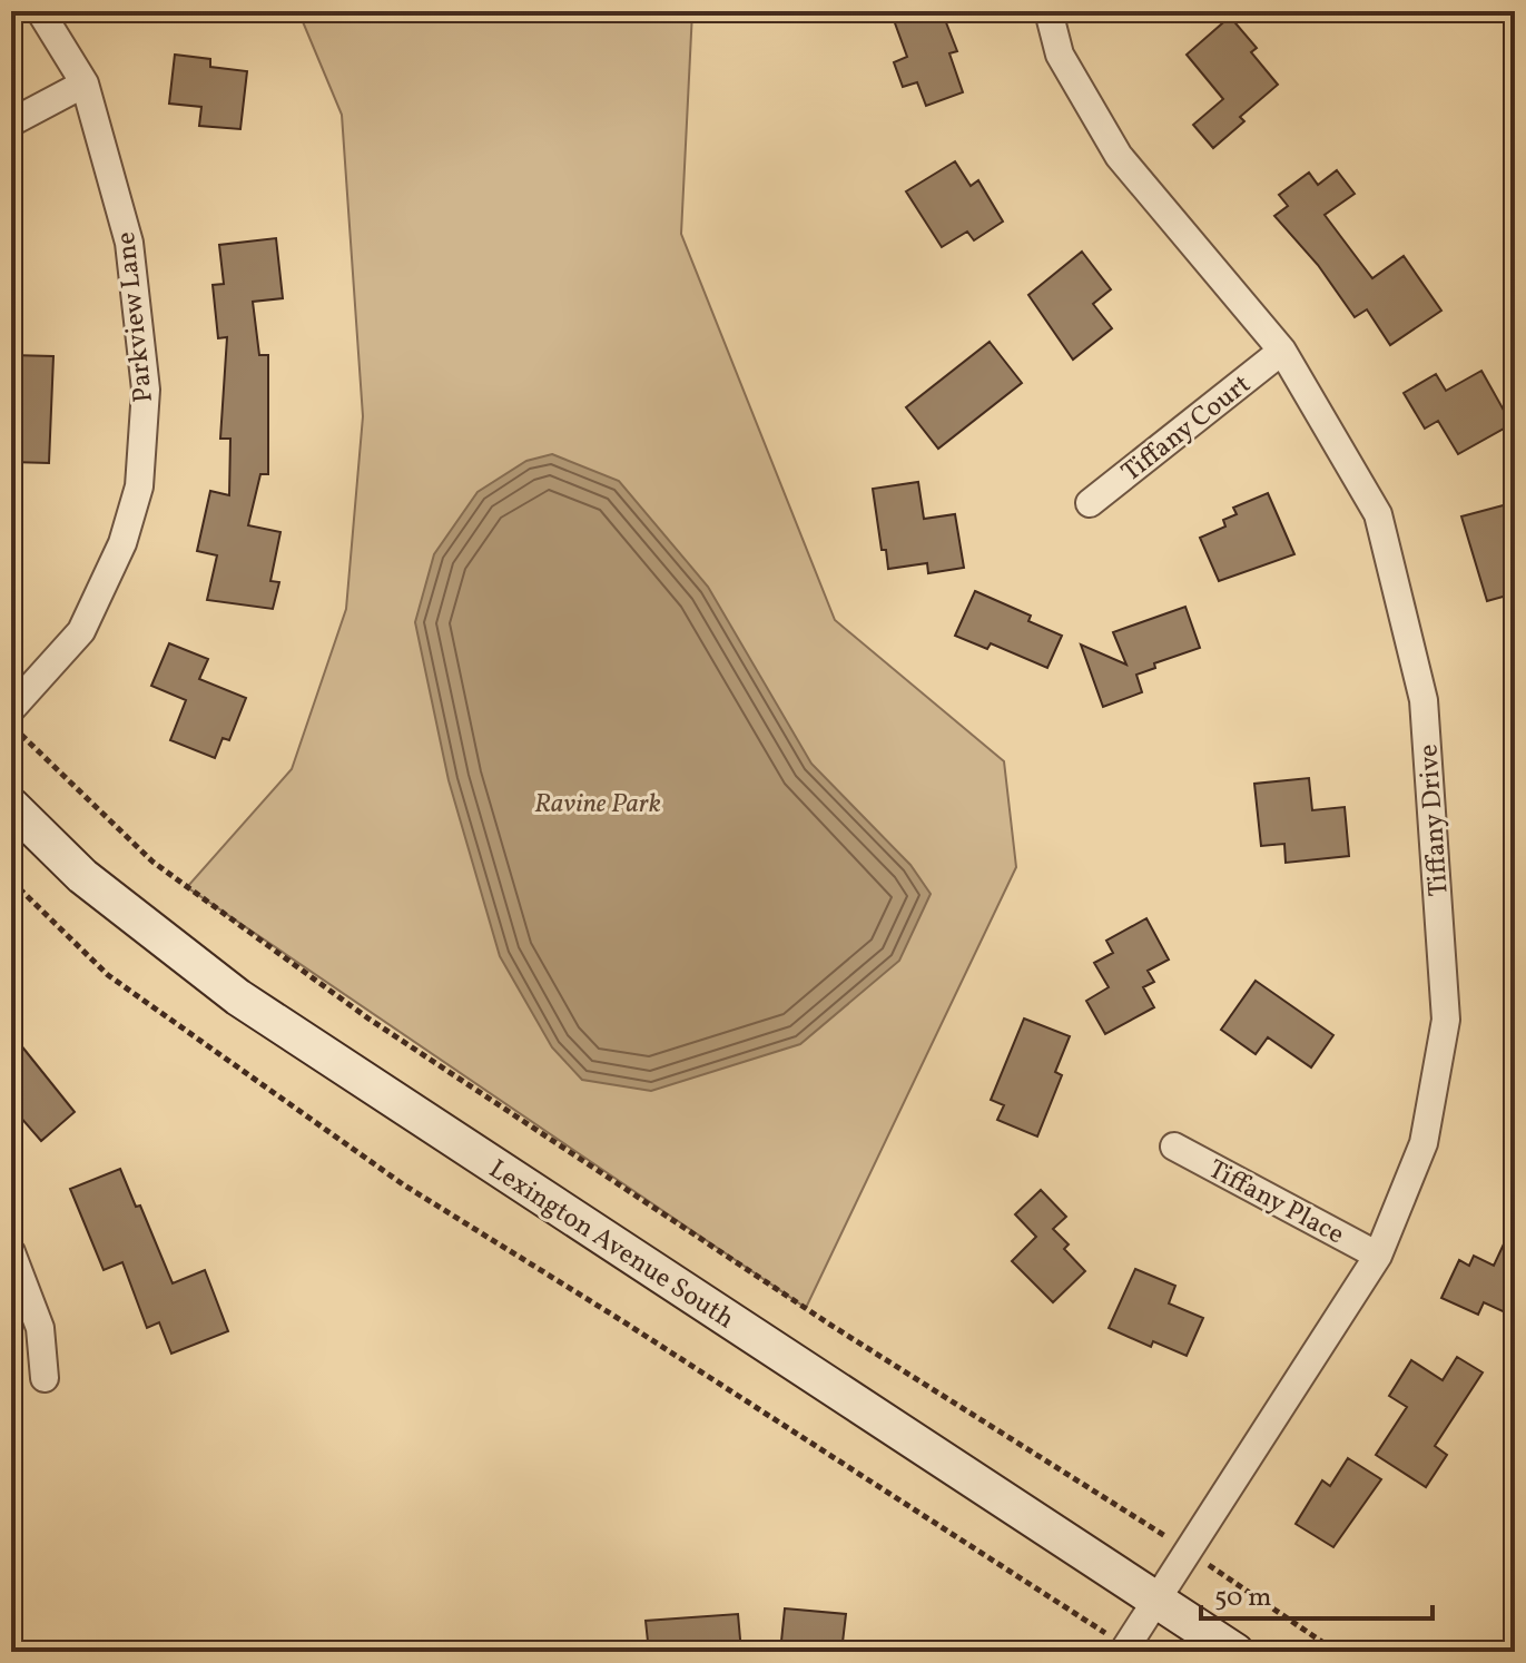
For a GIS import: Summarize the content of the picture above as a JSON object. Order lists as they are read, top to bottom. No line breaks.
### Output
{"streets":{"street":["Parkview Lane","Tiffany Court","Tiffany Drive","Tiffany Place","Lexington Avenue South"]},"crossings":[["Tiffany Court","Tiffany Drive"],["Tiffany Drive","Tiffany Place"],["Tiffany Drive","Lexington Avenue South"]],"parks":["Ravine Park"],"scale_bar":"50 m"}
